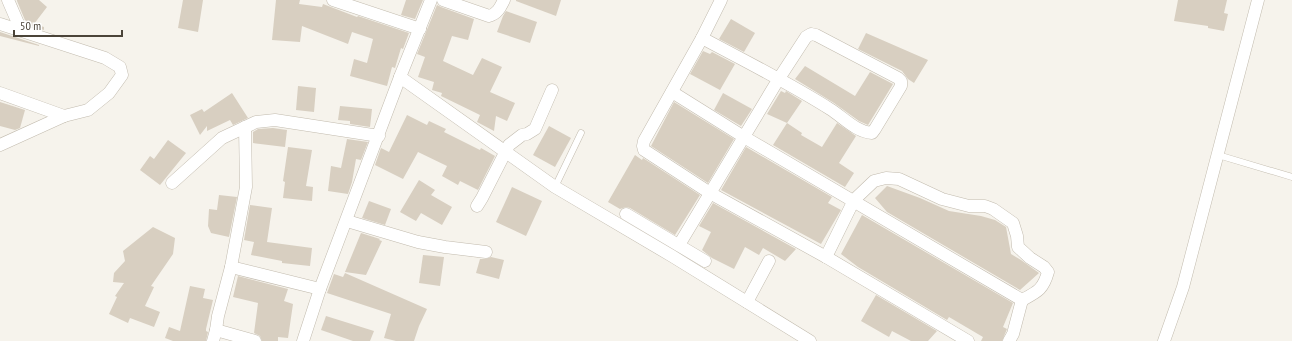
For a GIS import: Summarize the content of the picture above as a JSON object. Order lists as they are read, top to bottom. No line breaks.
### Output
{"scale_bar":"50 m"}
